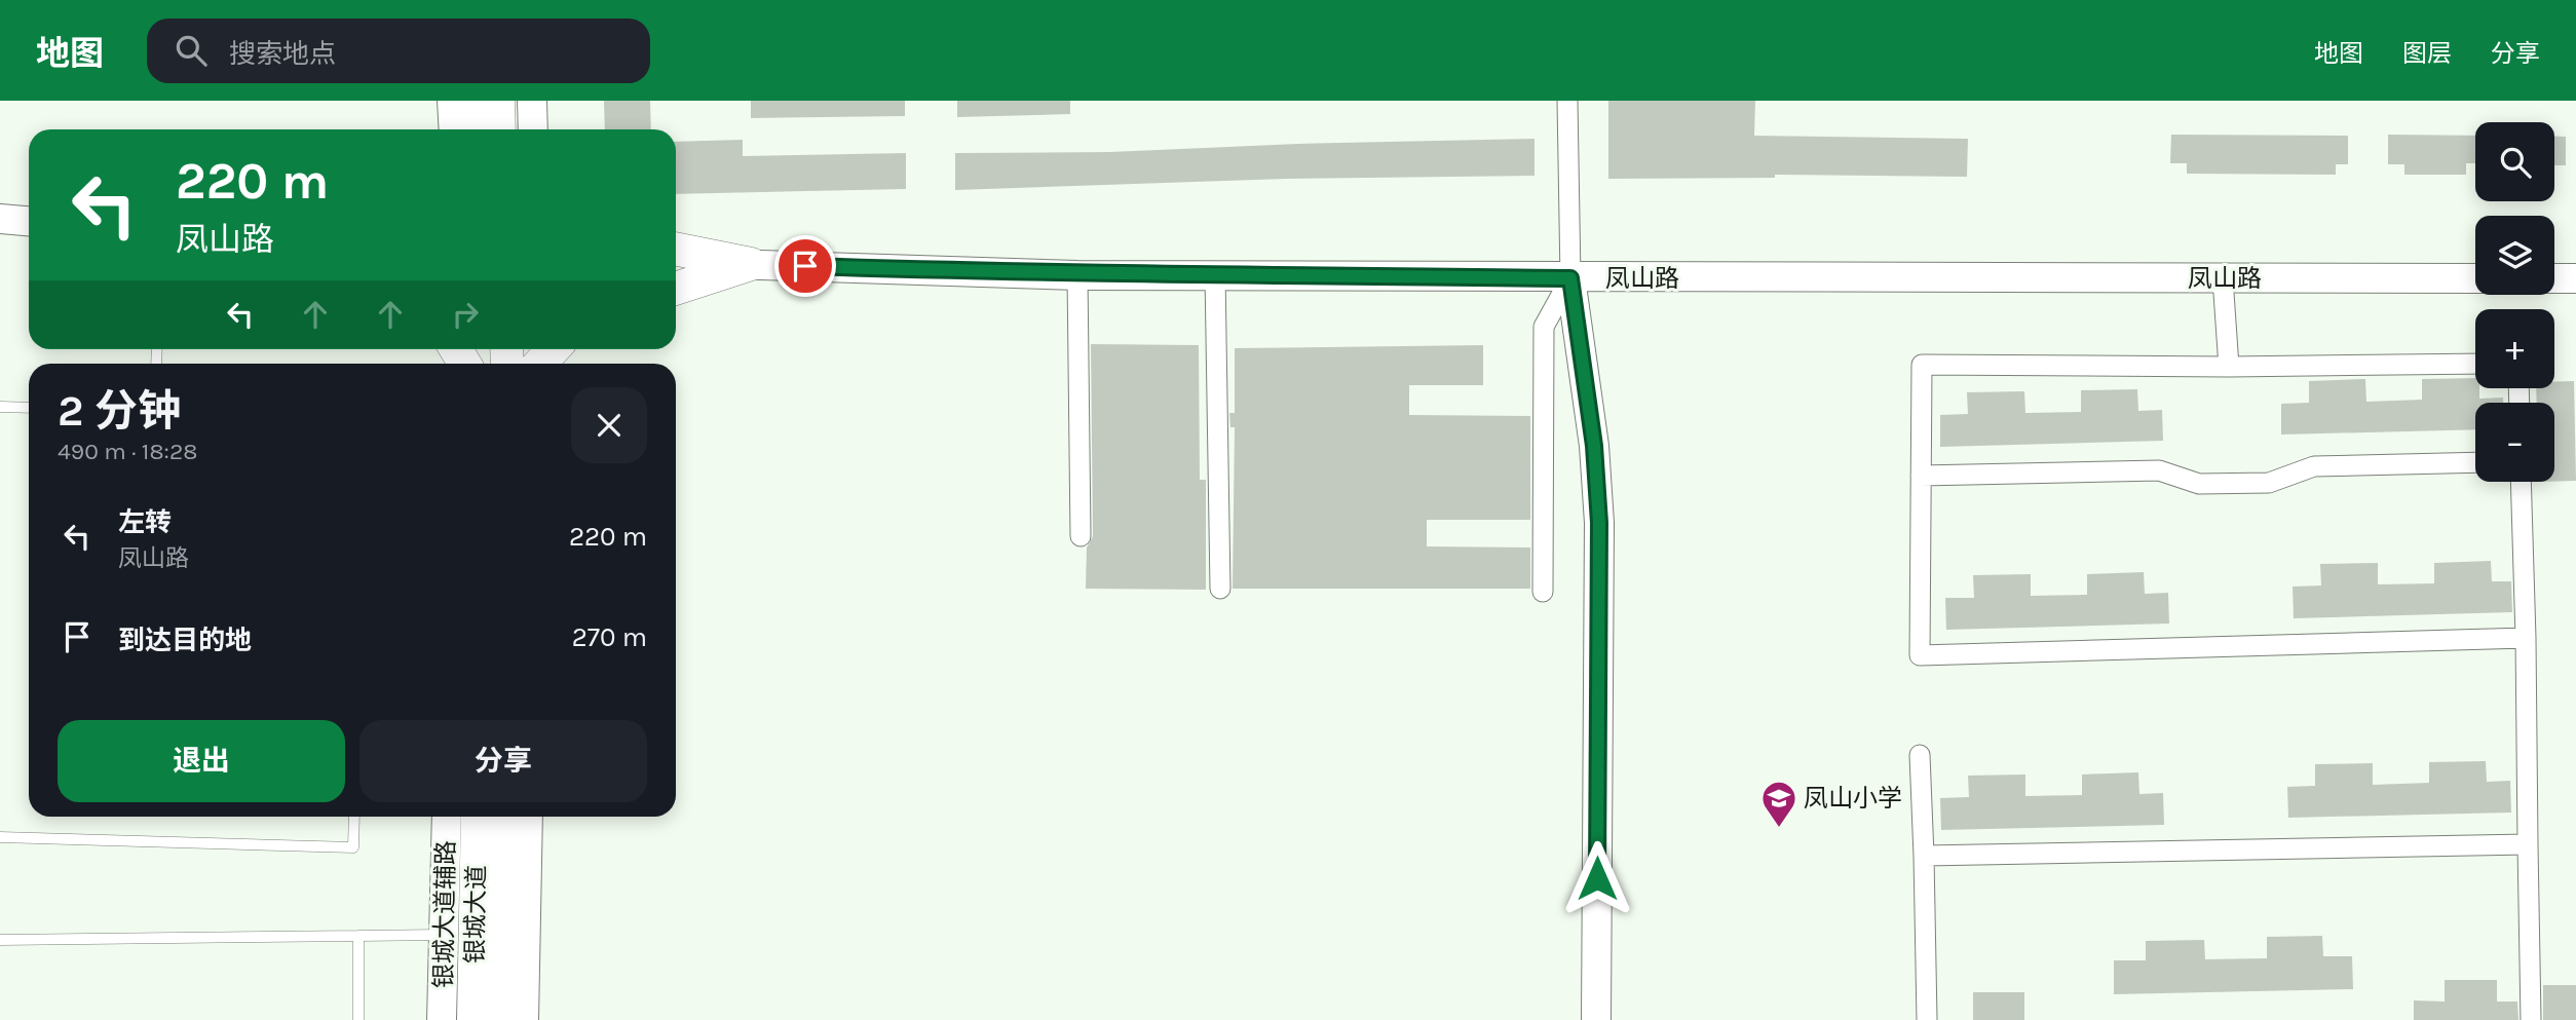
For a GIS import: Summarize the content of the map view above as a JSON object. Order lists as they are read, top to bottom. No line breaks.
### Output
{"streets":{"main road":["银城大道"],"street":["凤山路","银城大道辅路"]},"places":{"school or university":["凤山小学"]},"page":{"header":"地图","search":"搜索地点","nav":["地图","图层","分享"],"map_buttons":["+","−"],"turn":["220 m","凤山路"],"heading":["2 分钟","490 m · 18:28"],"list":[{"name":"左转","note":"凤山路","value":"220 m"},{"name":"到达目的地","value":"270 m"}],"buttons":["退出","分享"]}}
